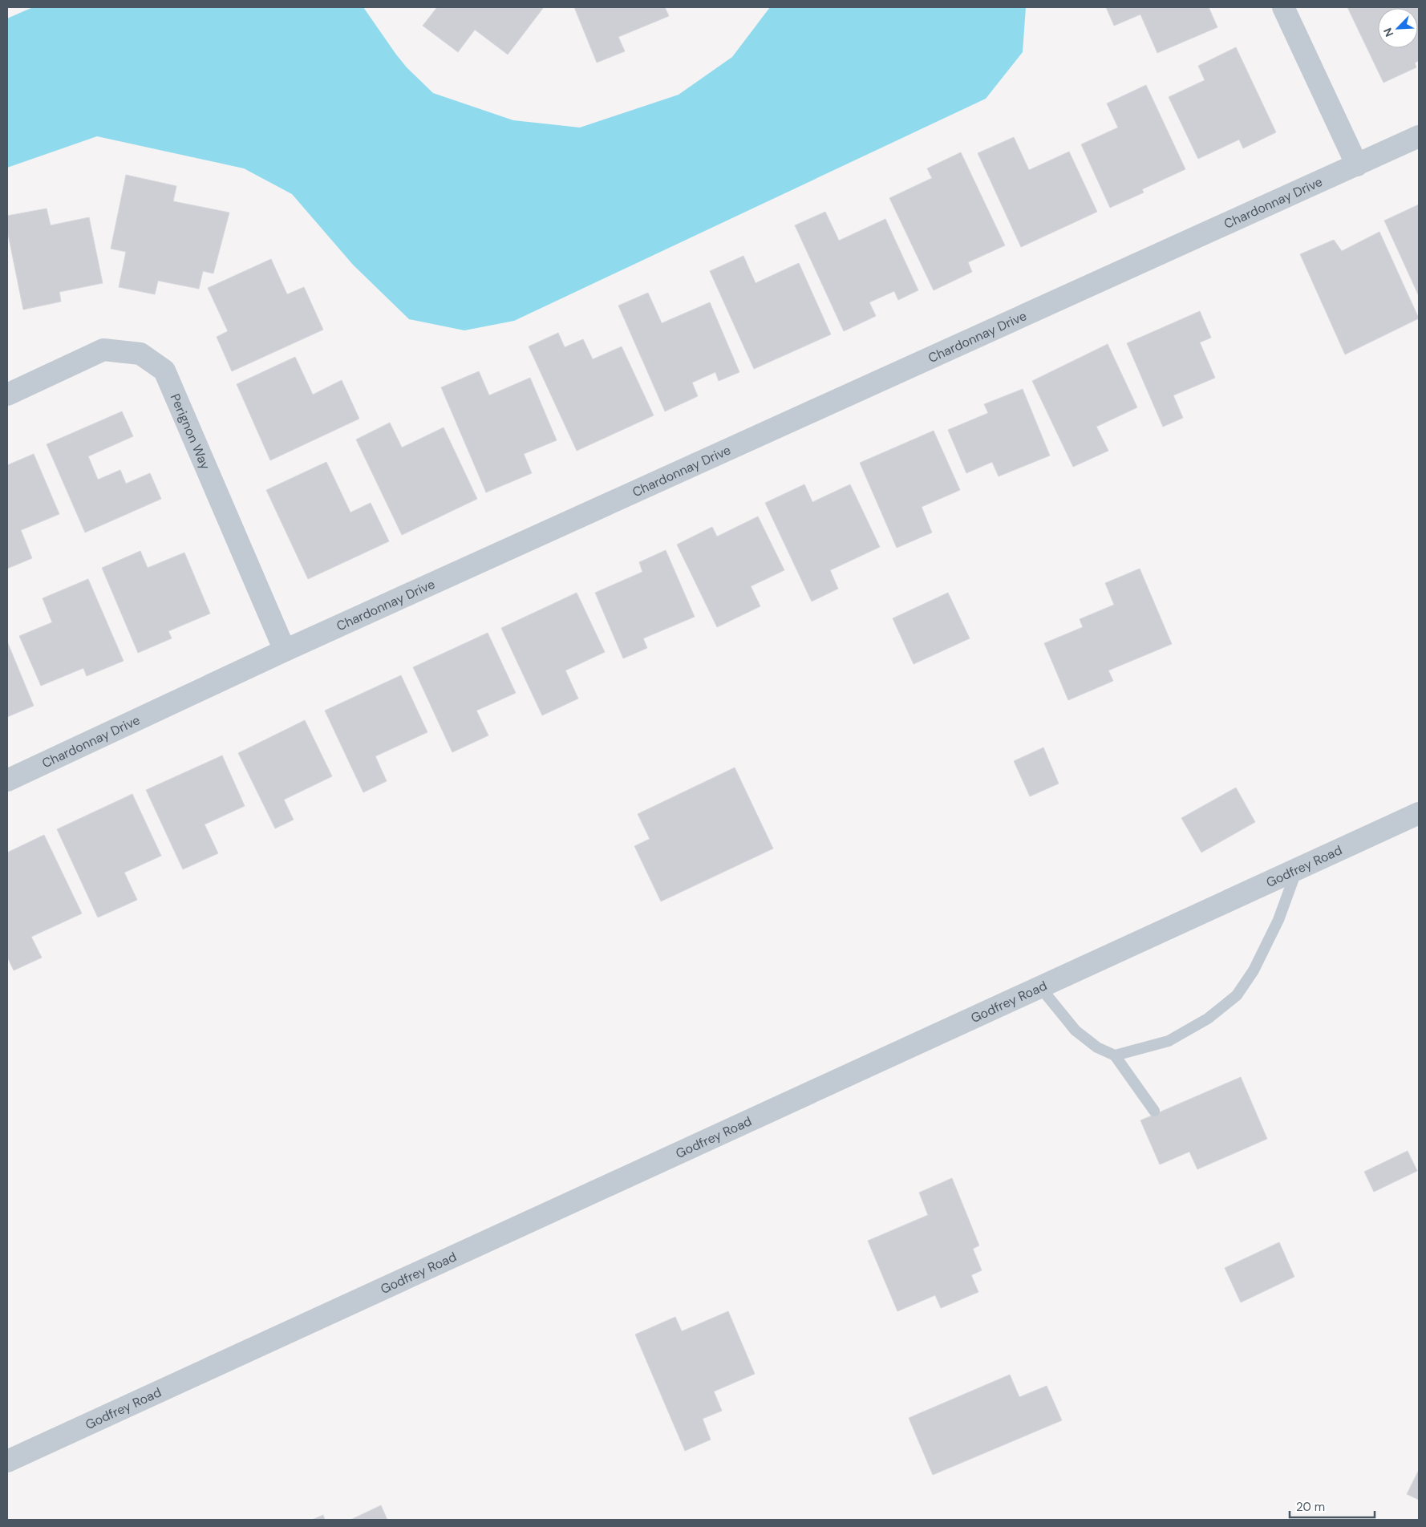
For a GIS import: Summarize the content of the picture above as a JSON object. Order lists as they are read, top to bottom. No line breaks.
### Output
{"streets":{"street":["Chardonnay Drive","Perignon Way","Godfrey Road"]},"crossings":[["Chardonnay Drive","Perignon Way"]],"scale_bar":"20 m","north":"bottom left"}
